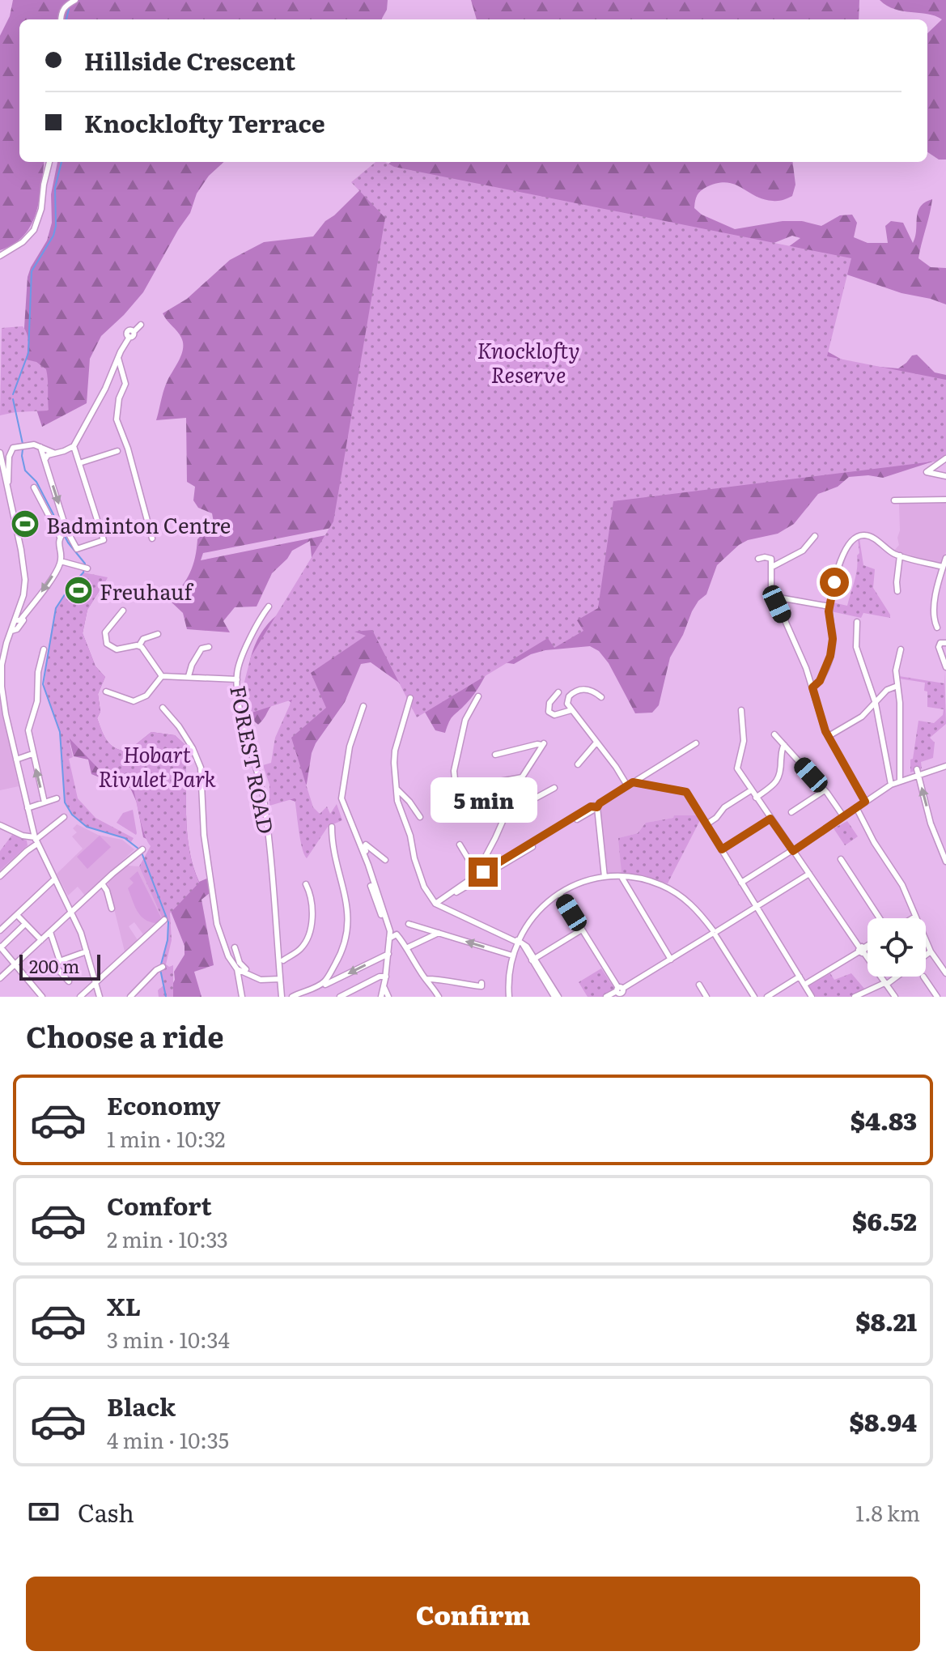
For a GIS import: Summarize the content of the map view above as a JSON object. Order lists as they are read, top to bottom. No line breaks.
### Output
{"streets":{"street":["FOREST ROAD"]},"parks":["Knocklofty Reserve","Hobart Rivulet Park"],"places":{"sports":["Badminton Centre","Freuhauf"]},"scale_bar":"200 m","page":{"banner":["Hillside Crescent","Knocklofty Terrace"],"bubble":"5 min","scale":"200 m","heading":"Choose a ride","list":[{"name":"Economy","note":"1 min · 10:32","value":"$4.83"},{"name":"Comfort","note":"2 min · 10:33","value":"$6.52"},{"name":"XL","note":"3 min · 10:34","value":"$8.21"},{"name":"Black","note":"4 min · 10:35","value":"$8.94"}],"pay":["Cash","1.8 km"],"buttons":"Confirm"}}
